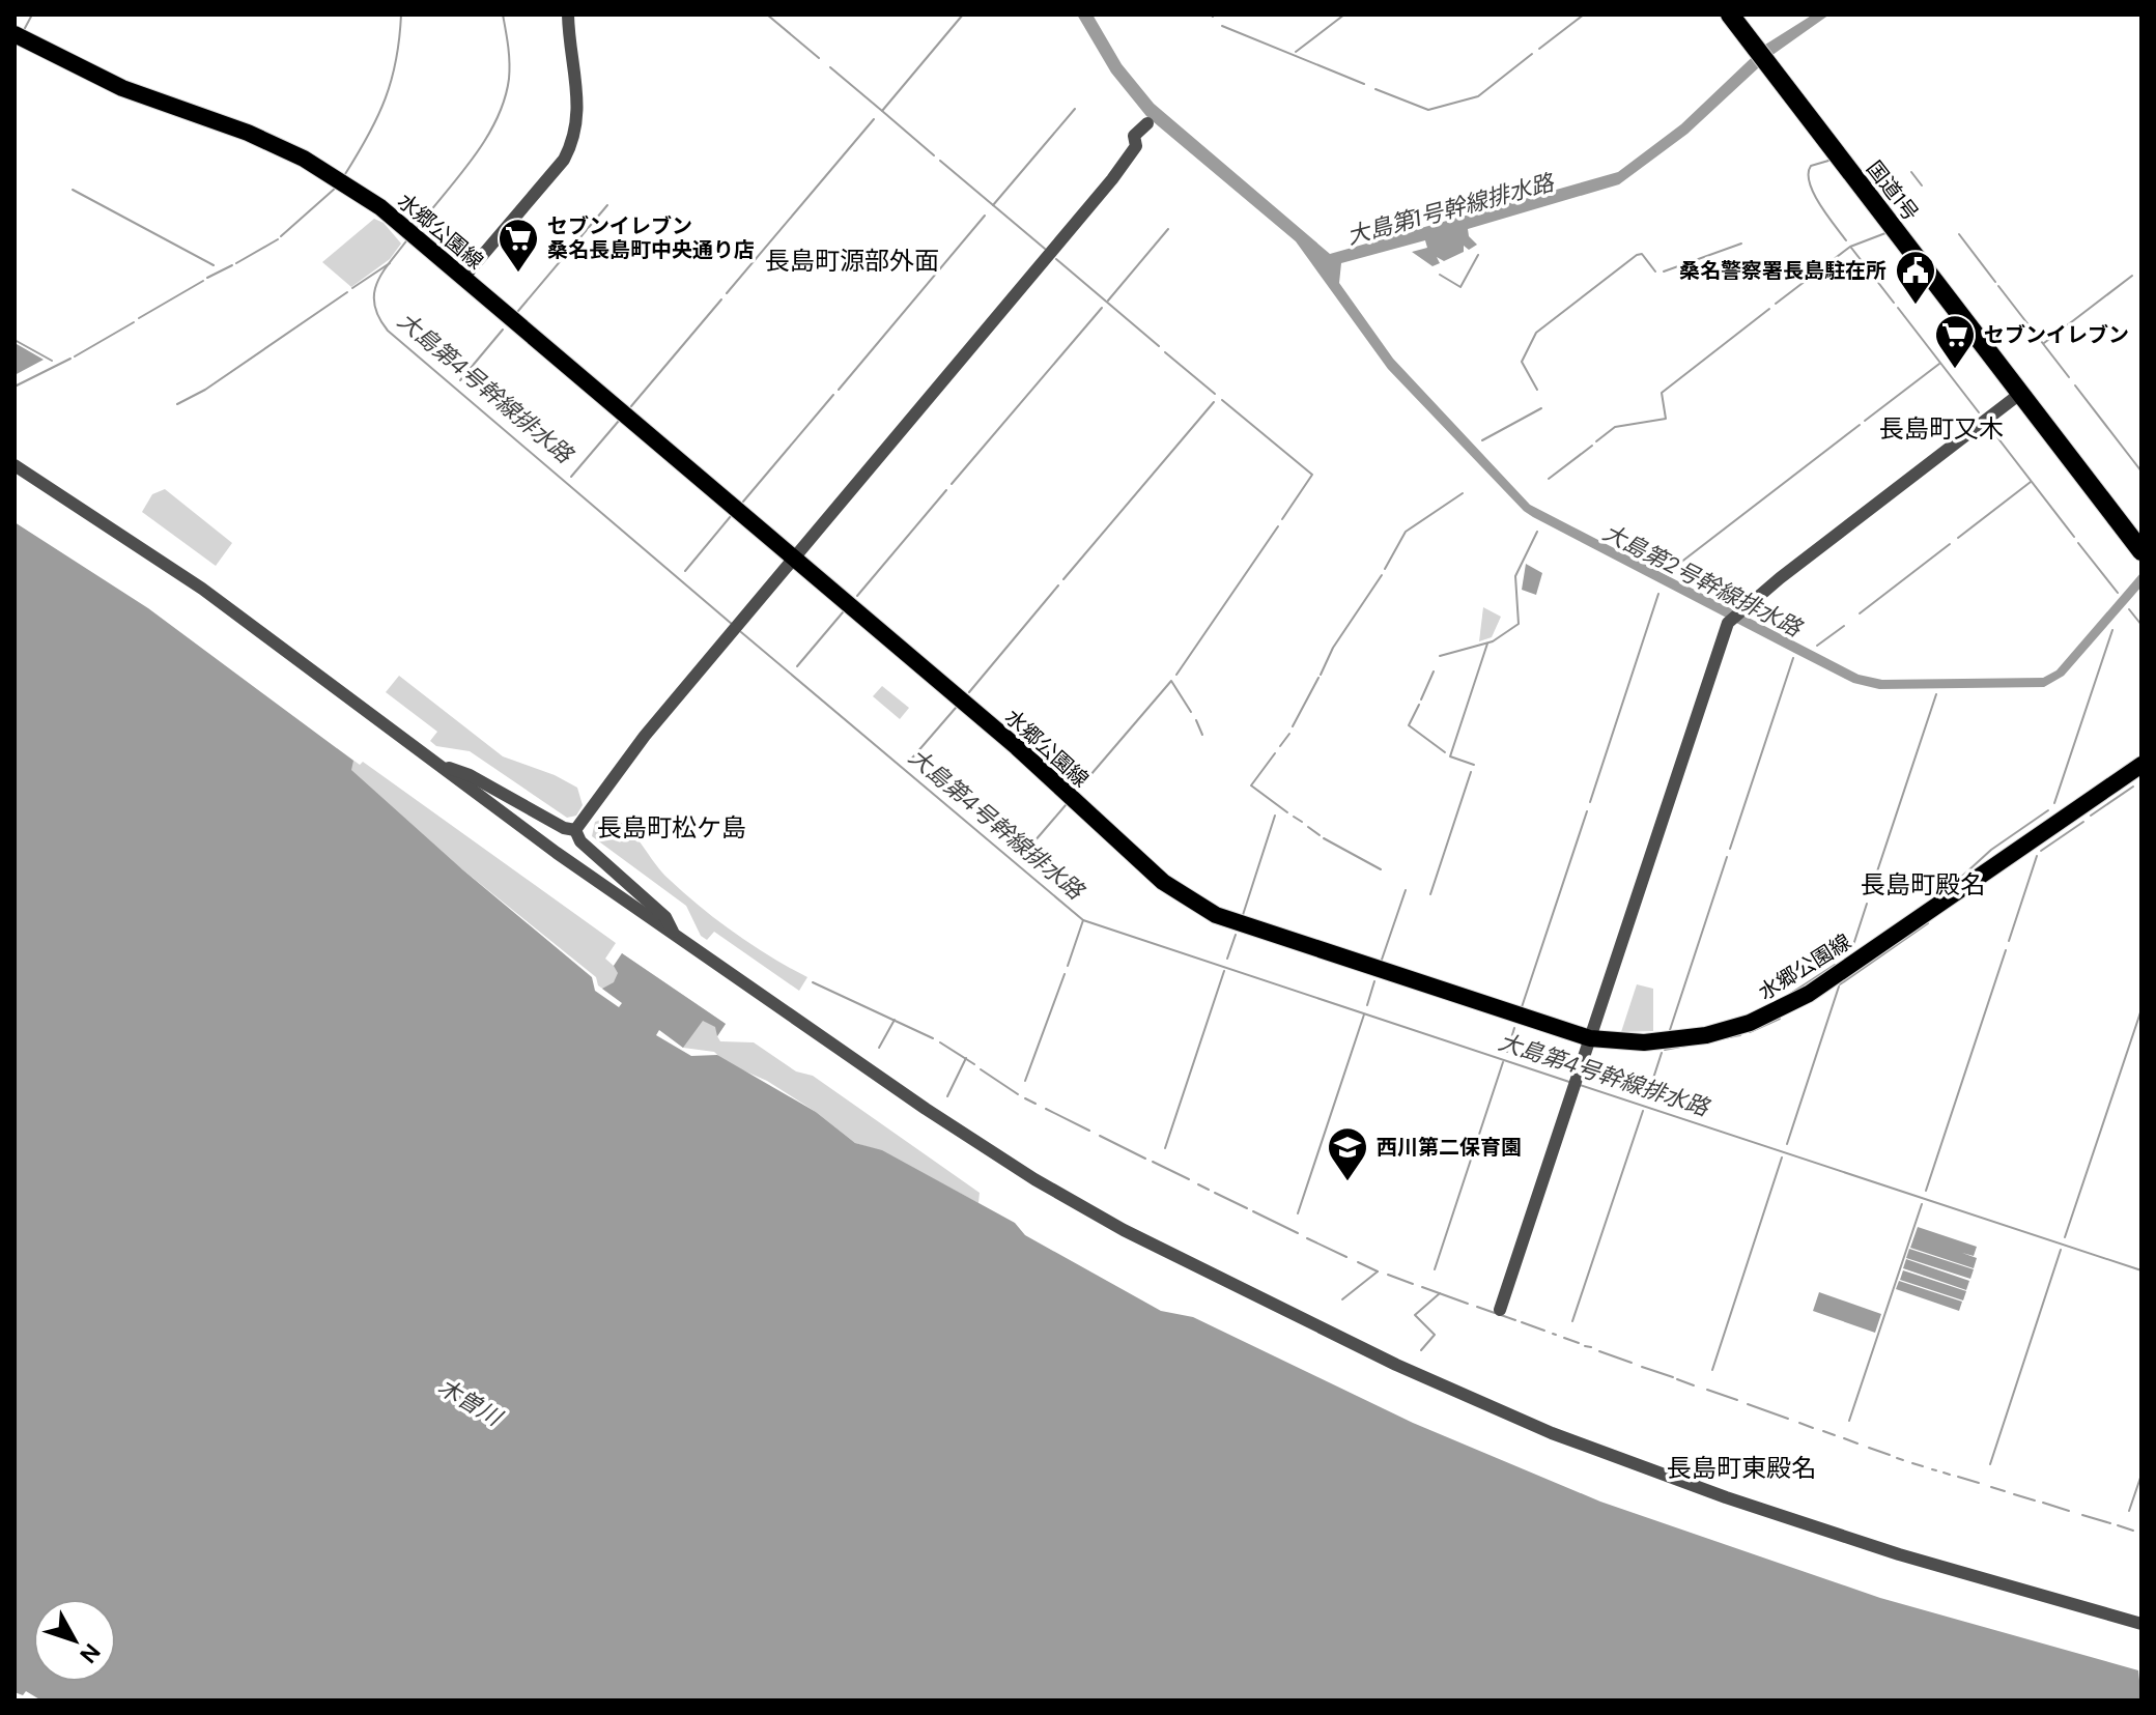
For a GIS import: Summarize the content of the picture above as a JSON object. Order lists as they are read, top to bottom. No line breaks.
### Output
{"streets":{"highway":["国道1号"],"main road":["水郷公園線"]},"districts":["長島町源部外面","長島町又木","長島町松ケ島","長島町殿名","長島町東殿名"],"water":["大島第1号幹線排水路","大島第4号幹線排水路","大島第2号幹線排水路","木曽川"],"places":{"supermarket":["セブンイレブン 桑名長島町中央通り店","セブンイレブン"],"public building":["桑名警察署長島駐在所"],"school or university":["西川第二保育園"]},"north":"bottom right"}
